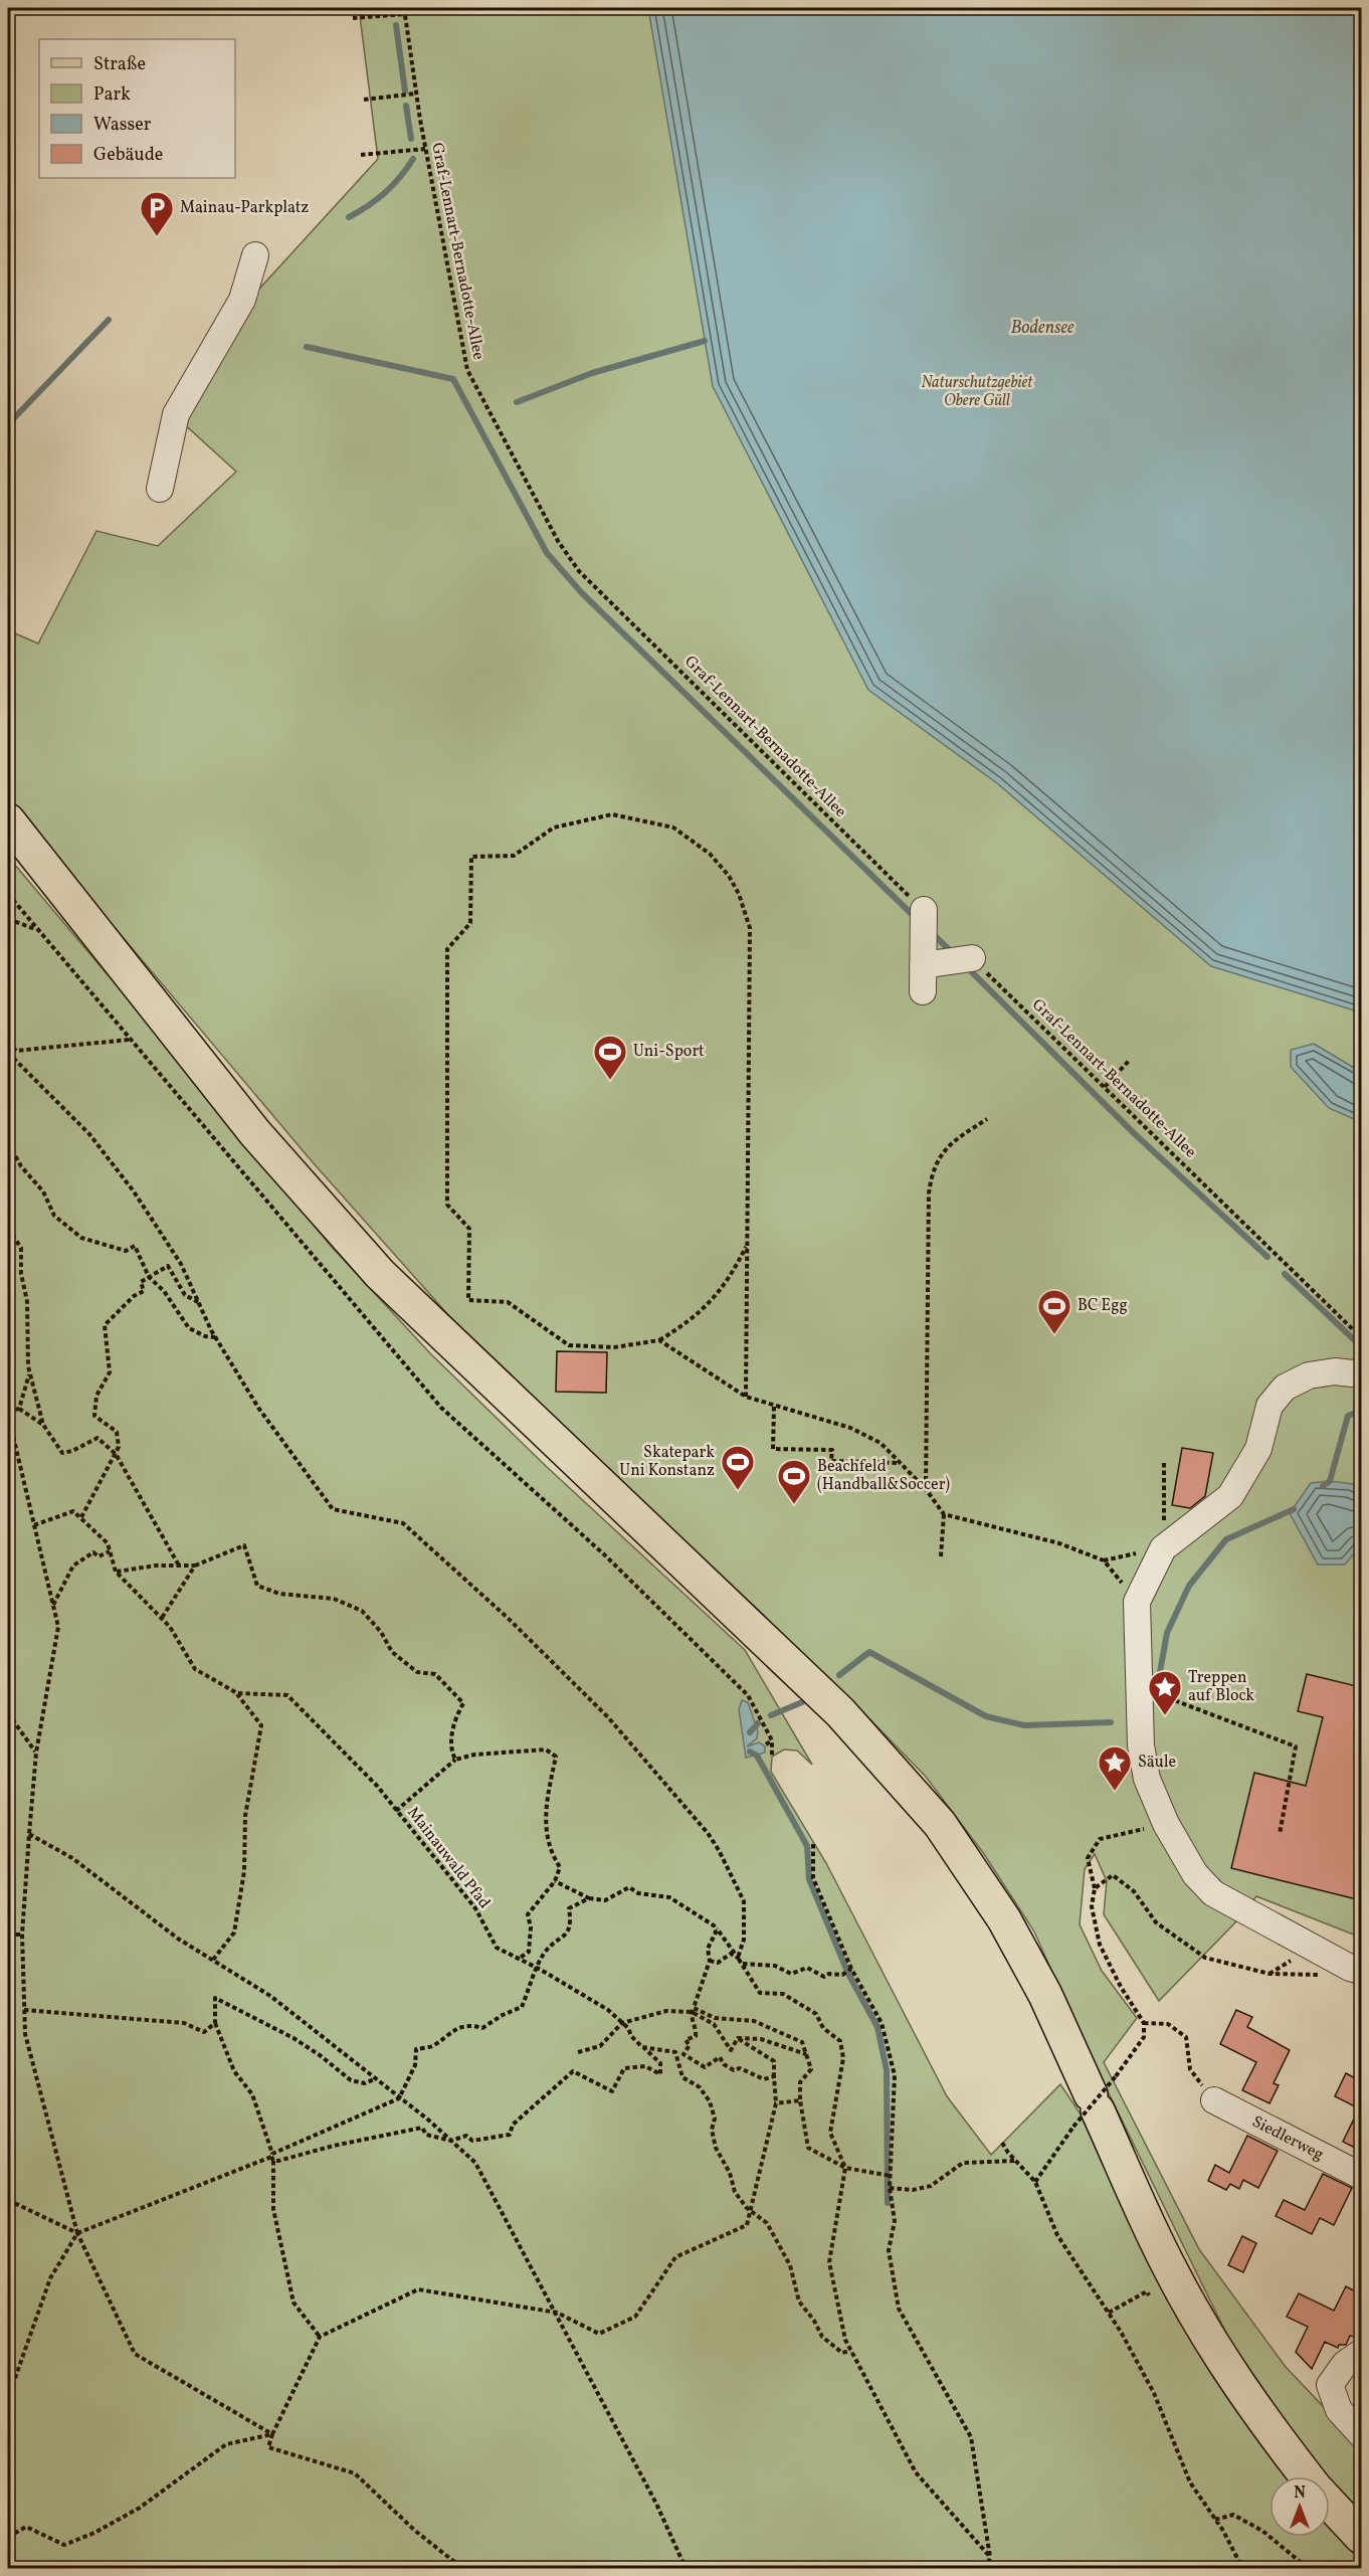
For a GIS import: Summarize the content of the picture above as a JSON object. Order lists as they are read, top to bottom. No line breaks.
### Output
{"streets":{"street":["Siedlerweg"],"path":["Graf-Lennart-Bernadotte-Allee","Mainauwald Pfad"]},"water":["Bodensee"],"parks":["Naturschutzgebiet Obere Güll"],"places":{"parking":["Mainau-Parkplatz"],"sports":["Uni-Sport","BC Egg","Skatepark Uni Konstanz","Beachfeld (Handball&Soccer)"],"place":["Treppen auf Block","Säule"]},"legend":["Straße","Park","Wasser","Gebäude"],"north":"top"}
